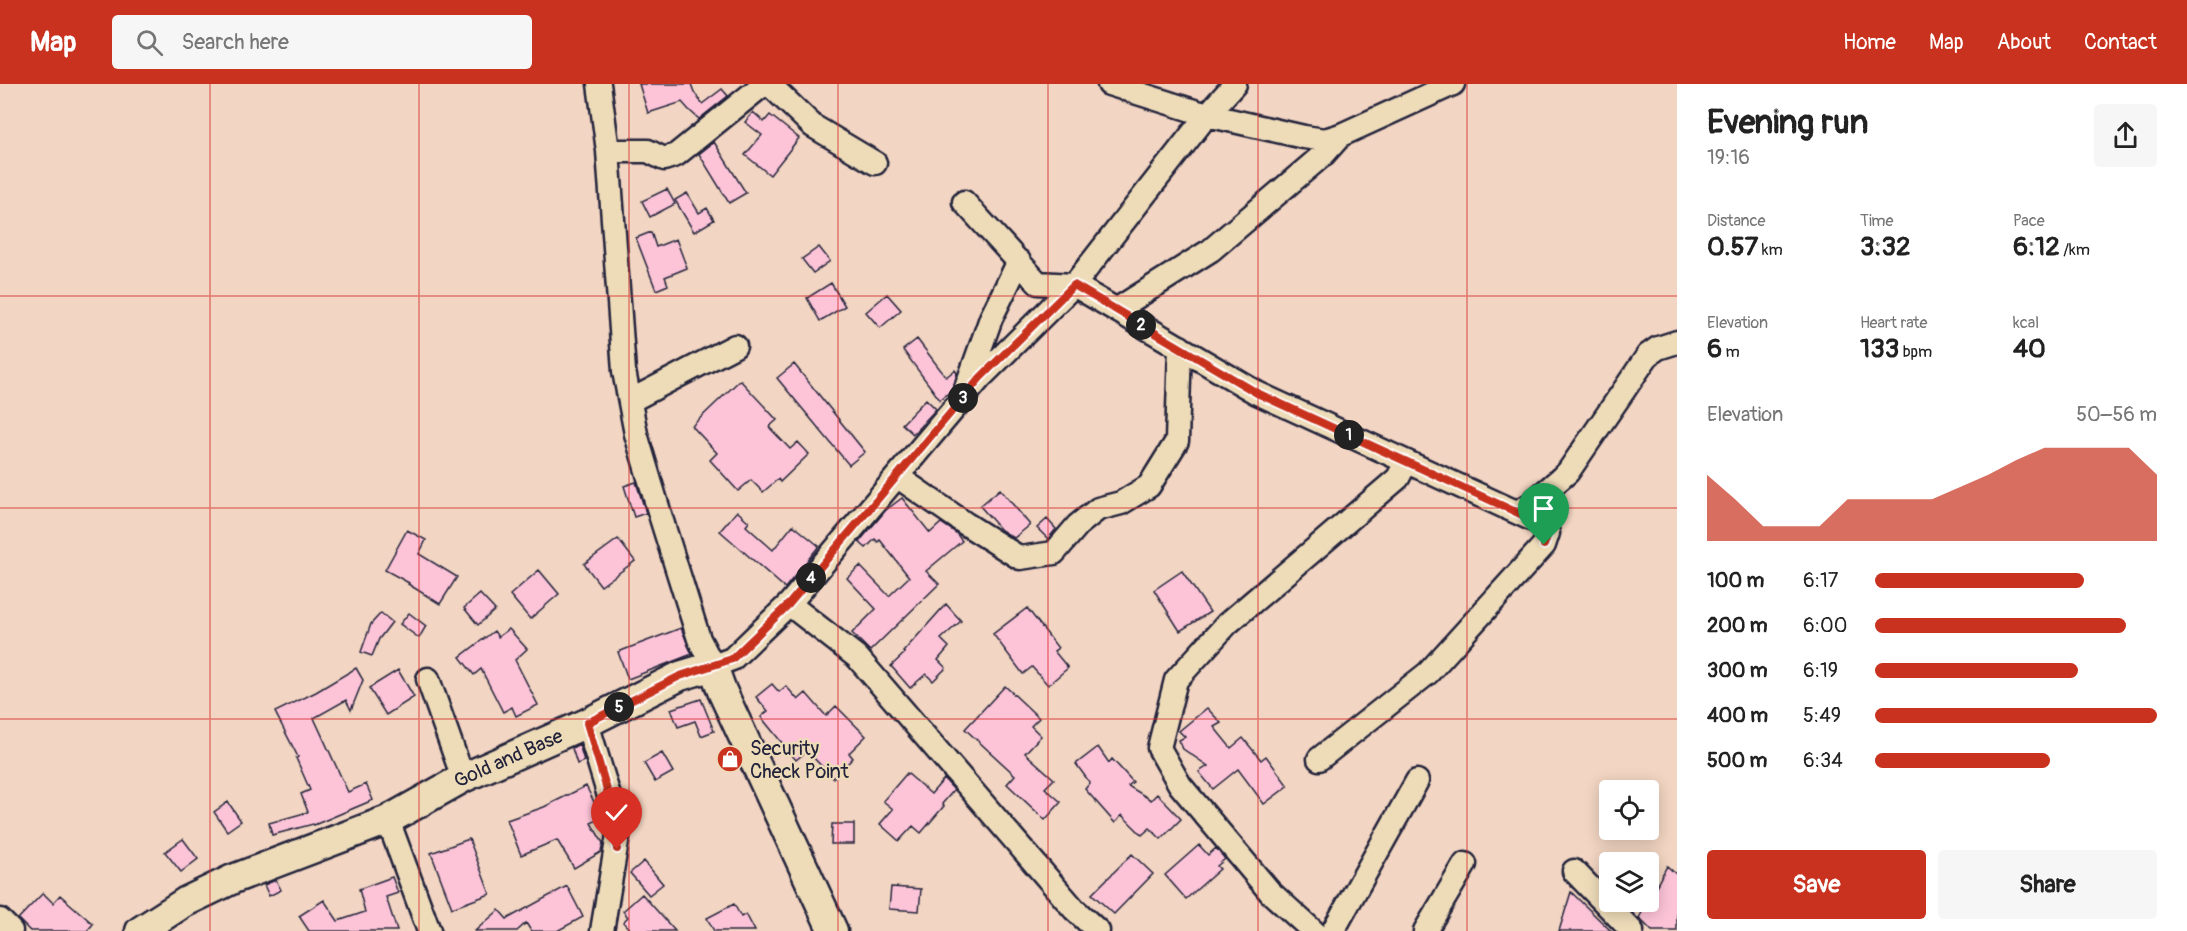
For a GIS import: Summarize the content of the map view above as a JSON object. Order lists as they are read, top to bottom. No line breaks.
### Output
{"streets":{"main road":["Gold and Base"]},"places":{"shop":["Security Check Point"]},"page":{"header":"Map","search":"Search here","nav":["Home","Map","About","Contact"],"heading":["Evening run","19:16"],"stats":[["Distance","0.57 km"],["Time","3:32"],["Pace","6:12 /km"],["Elevation","6 m"],["Heart rate","133 bpm"],["kcal","40"]],"pins":["2","3","1","4","5"],"chart":["Elevation","50–56 m"],"list":[{"name":"100 m","note":"6:17"},{"name":"200 m","note":"6:00"},{"name":"300 m","note":"6:19"},{"name":"400 m","note":"5:49"},{"name":"500 m","note":"6:34"}],"buttons":["Save","Share"]}}
